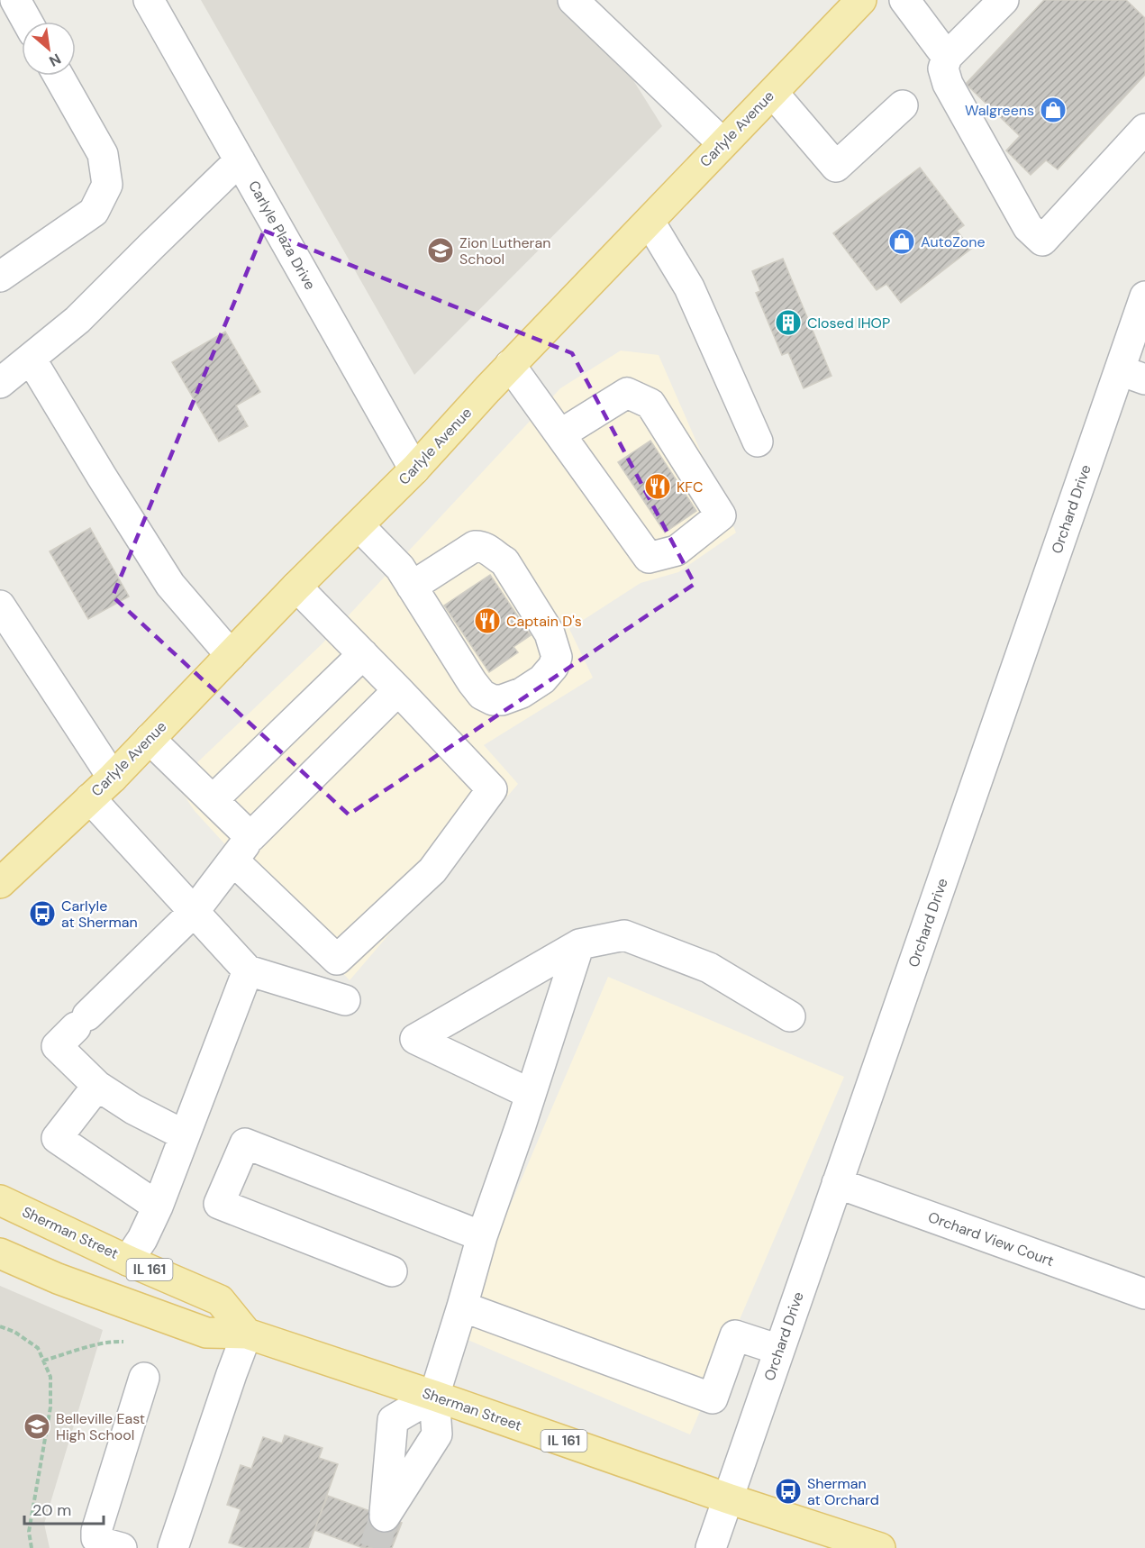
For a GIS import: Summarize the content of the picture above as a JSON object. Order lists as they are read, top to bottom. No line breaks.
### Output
{"streets":{"main road":["Carlyle Avenue","Sherman Street","IL 161"],"street":["Carlyle Plaza Drive","Orchard Drive","Orchard View Court"]},"crossings":[["Carlyle Avenue","Carlyle Plaza Drive"],["Orchard Drive","Sherman Street"],["Orchard Drive","Orchard View Court"]],"places":{"shop":["Walgreens","AutoZone"],"school or university":["Zion Lutheran School","Belleville East High School"],"building":["Closed IHOP"],"restaurant":["KFC","Captain D's"],"bus stop":["Carlyle at Sherman","Sherman at Orchard"]},"scale_bar":"20 m","north":"bottom right"}
